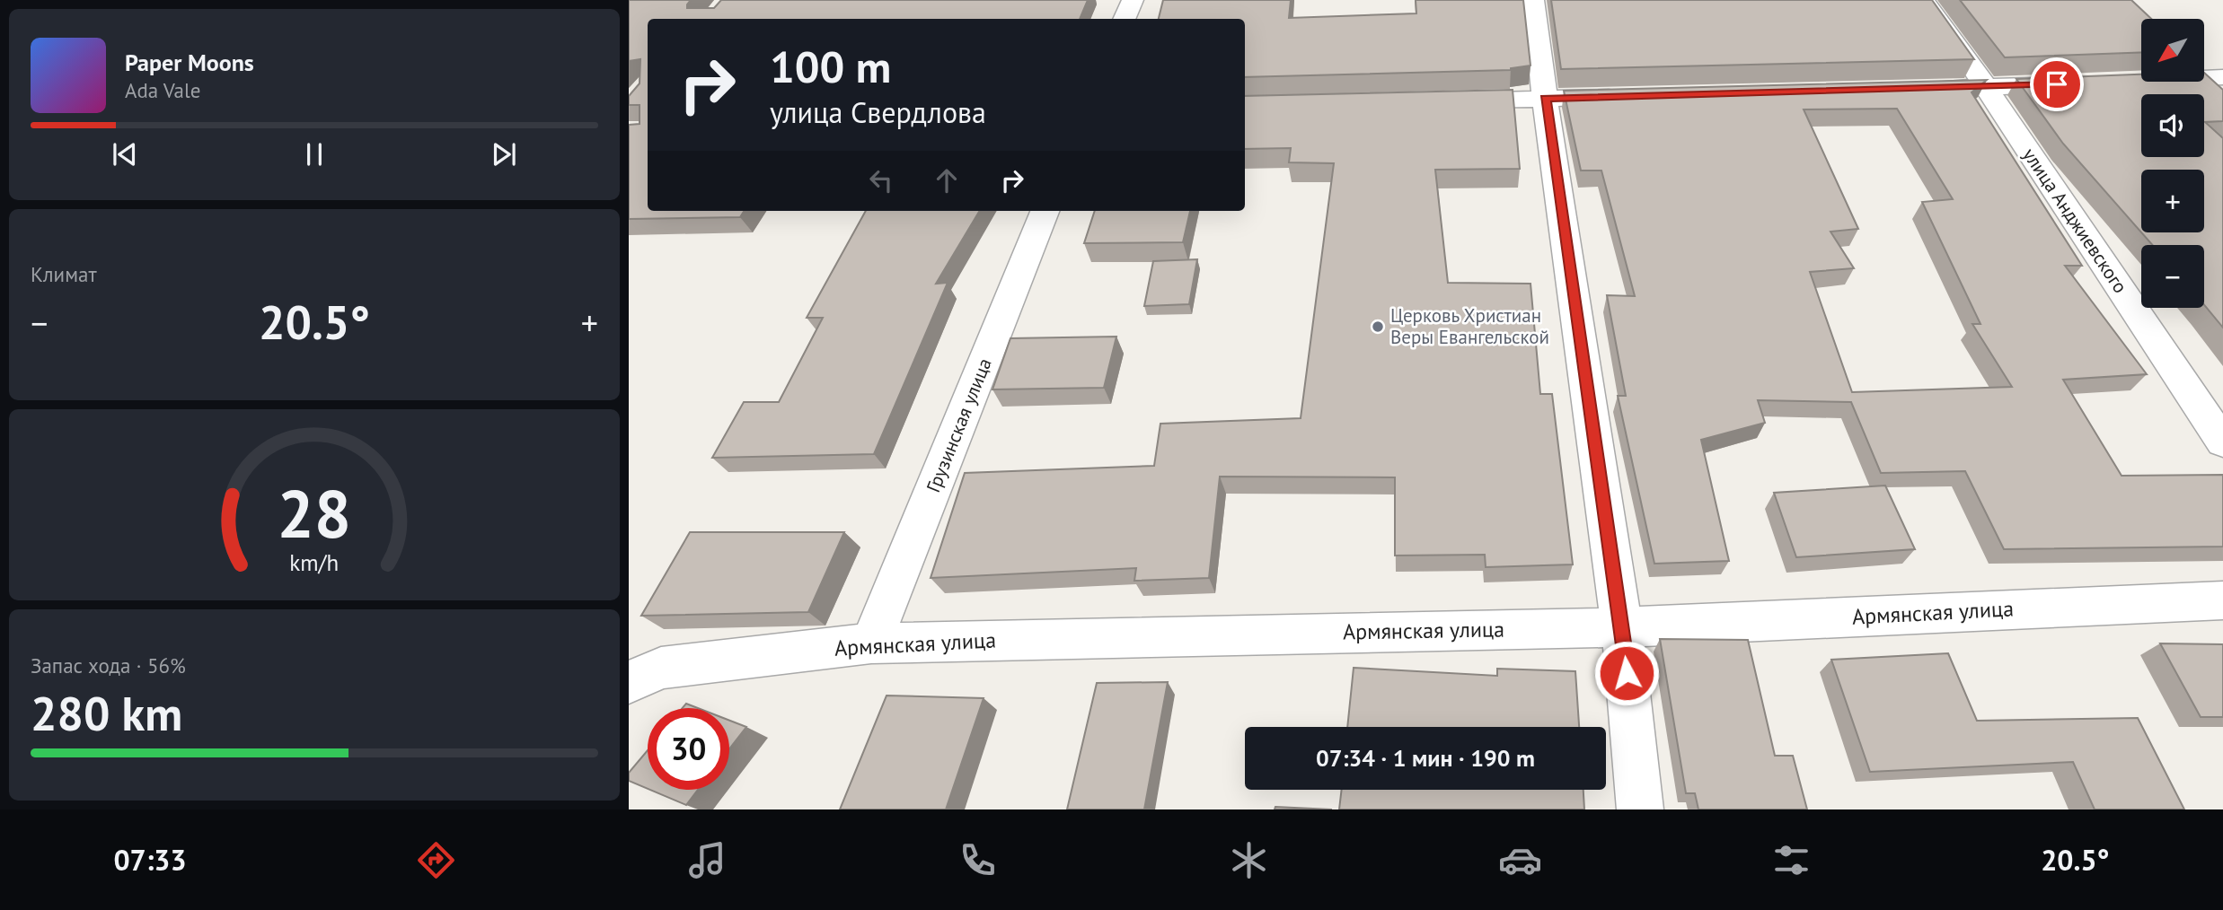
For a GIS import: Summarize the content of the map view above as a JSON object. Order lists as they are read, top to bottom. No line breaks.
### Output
{"streets":{"street":["улица Анджиевского","Грузинская улица","Армянская улица"]},"crossings":[["Грузинская улица","Армянская улица"]],"places":["Церковь Христиан Веры Евангельской"],"north":"bottom left","page":{"map_buttons":["+","−"],"turn":["100 m","улица Свердлова"],"song":["Paper Moons","Ada Vale"],"tile":["Климат",["Запас хода · 56%","280 km"]],"heat":["−","20.5°","+"],"limit":"30","trip":"07:34 · 1 мин · 190 m","tabs":["07:33","20.5°"],"gauge":["28","km/h"]}}
